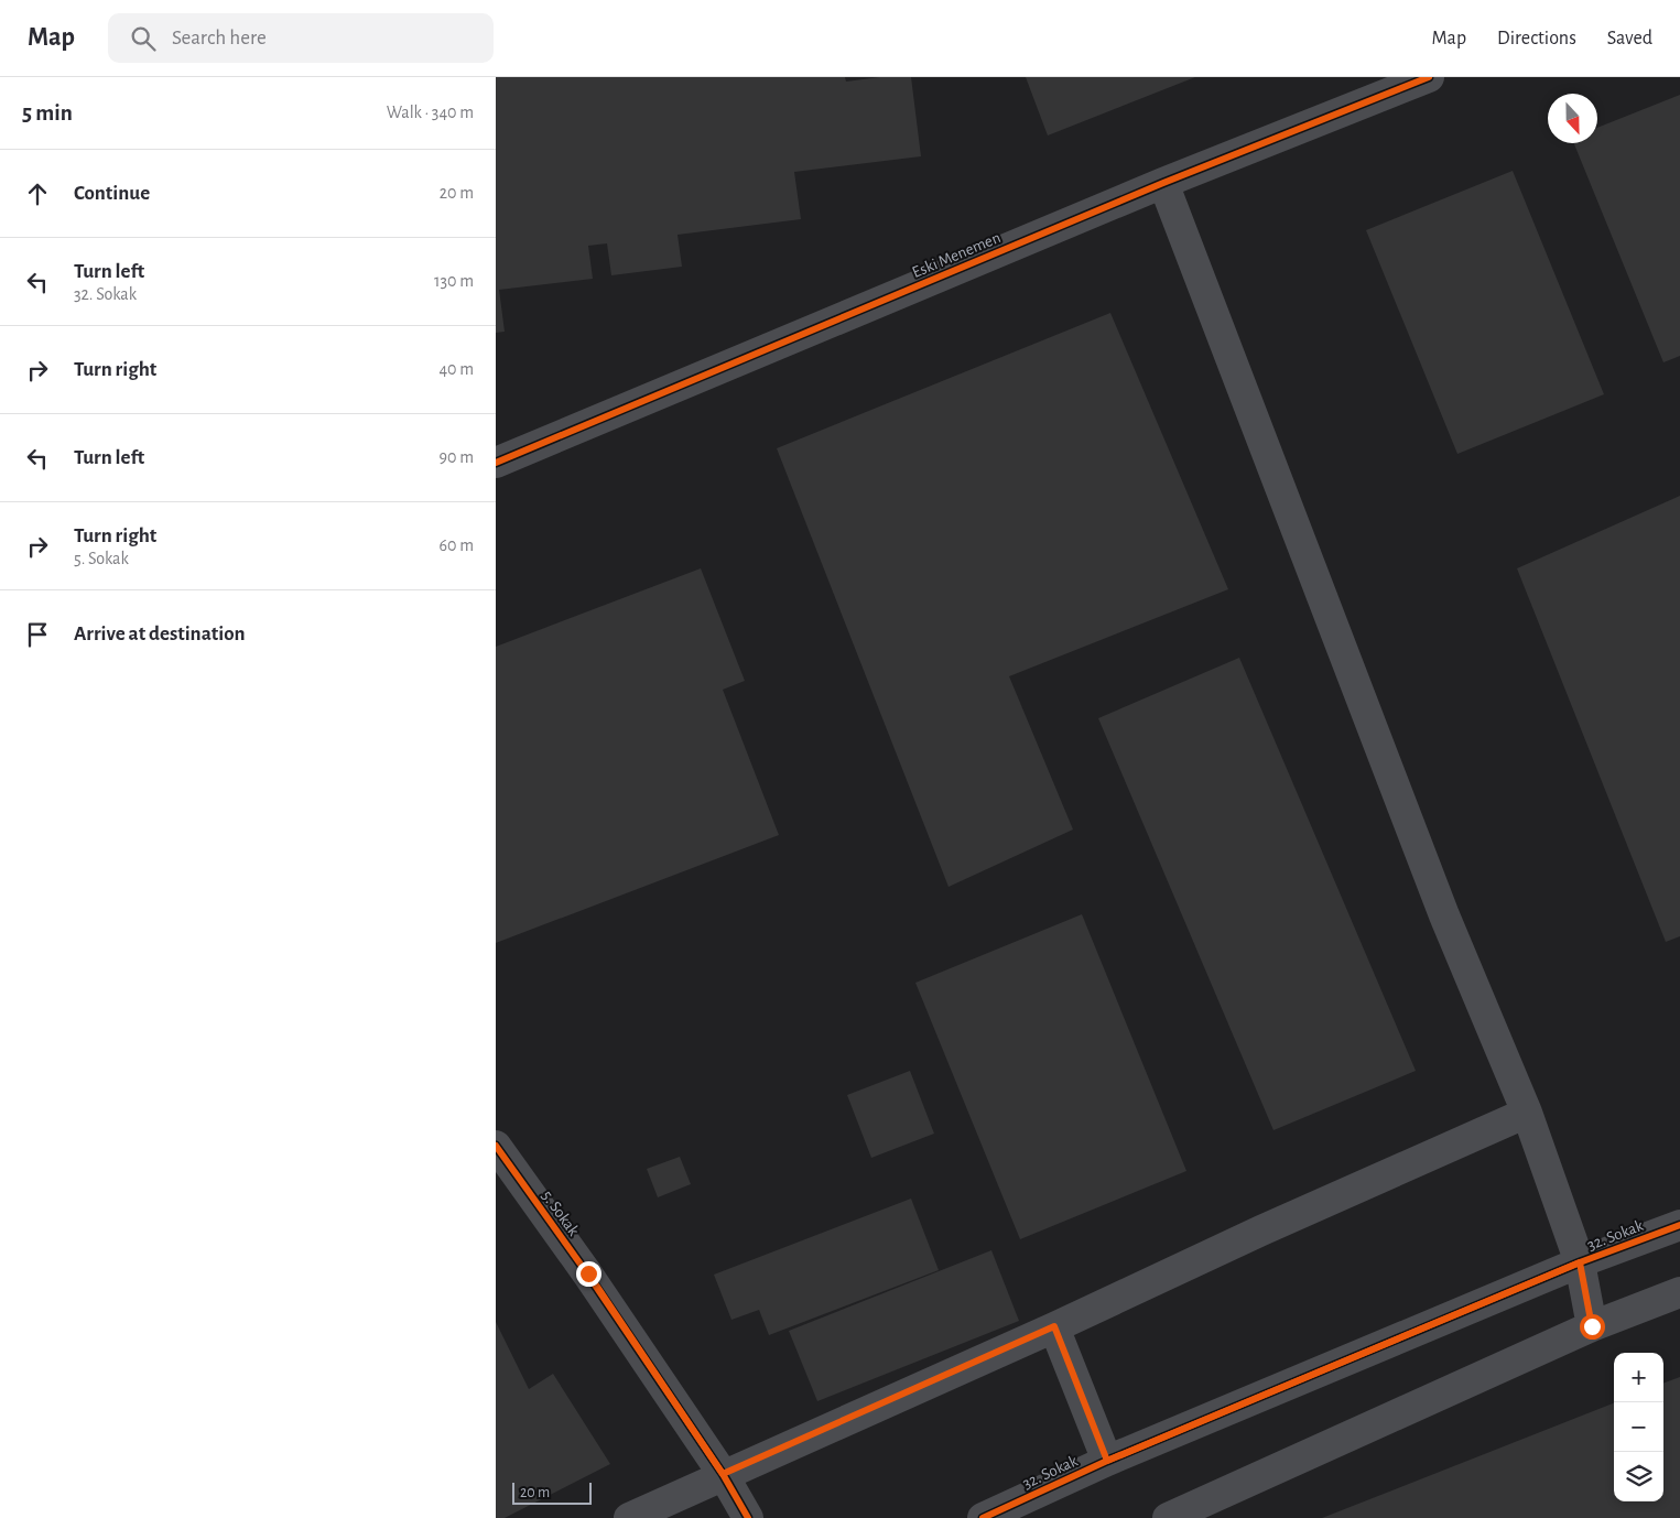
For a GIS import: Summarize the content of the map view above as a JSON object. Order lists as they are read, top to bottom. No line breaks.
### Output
{"streets":{"street":["Eski Menemen","5. Sokak","32. Sokak"]},"scale_bar":"20 m","north":"bottom","page":{"header":"Map","search":"Search here","nav":["Map","Directions","Saved"],"heading":["5 min","Walk · 340 m"],"list":[["Continue","20 m"],["Turn left","32. Sokak","130 m"],["Turn right","40 m"],["Turn left","90 m"],["Turn right","5. Sokak","60 m"],"Arrive at destination"],"map_buttons":["+","−"],"scale":"20 m"}}
